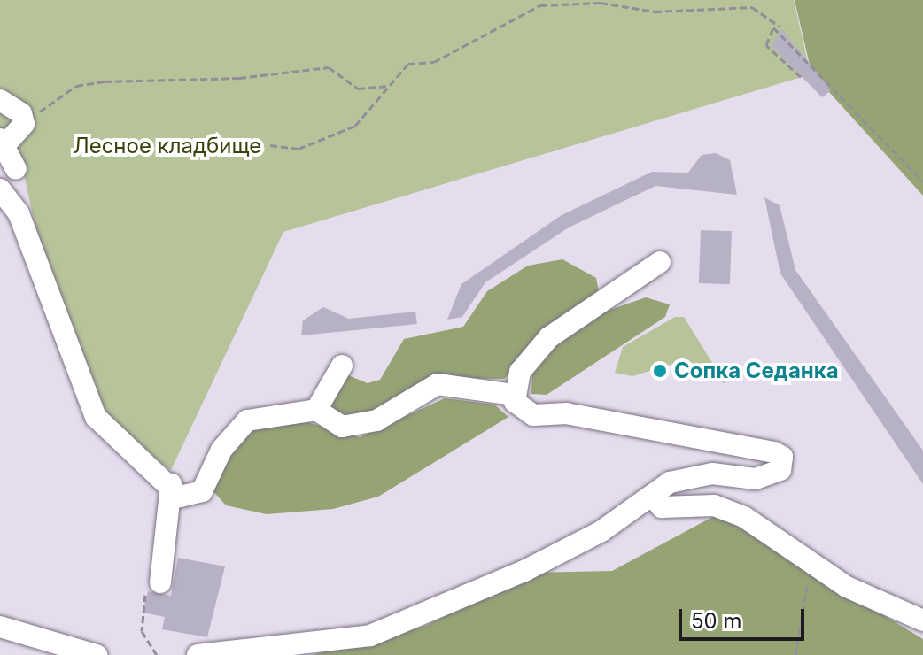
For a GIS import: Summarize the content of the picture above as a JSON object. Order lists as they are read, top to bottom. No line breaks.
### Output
{"parks":["Лесное кладбище"],"places":["Сопка Седанка"],"scale_bar":"50 m"}
